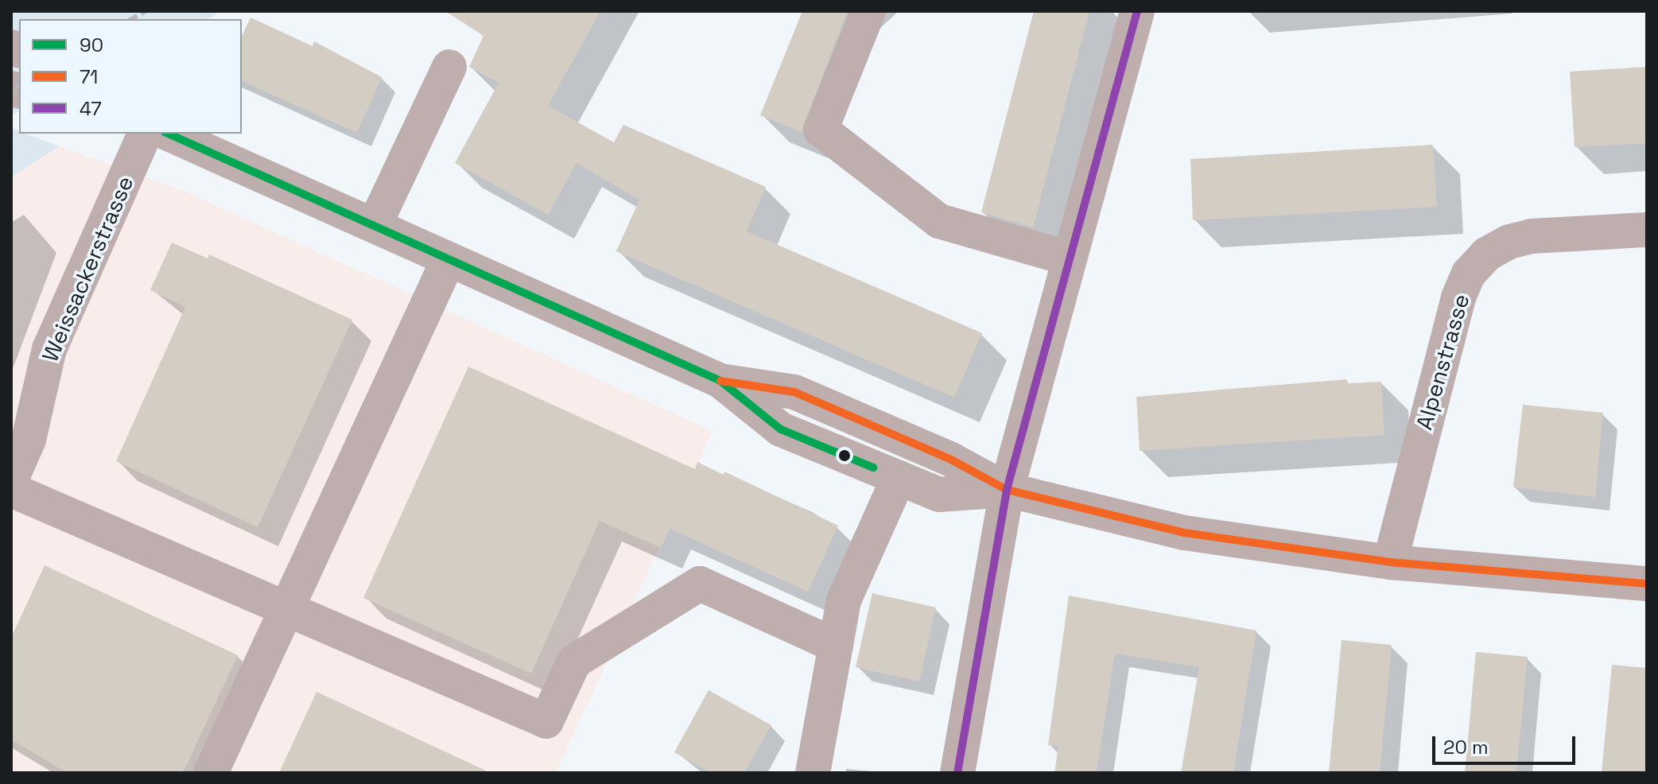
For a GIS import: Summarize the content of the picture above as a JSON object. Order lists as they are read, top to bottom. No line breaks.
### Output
{"streets":{"street":["Weissackerstrasse","Alpenstrasse"]},"lines":["transit line 47","transit line 90","transit line 71"],"legend":["90","71","47"],"scale_bar":"20 m"}
